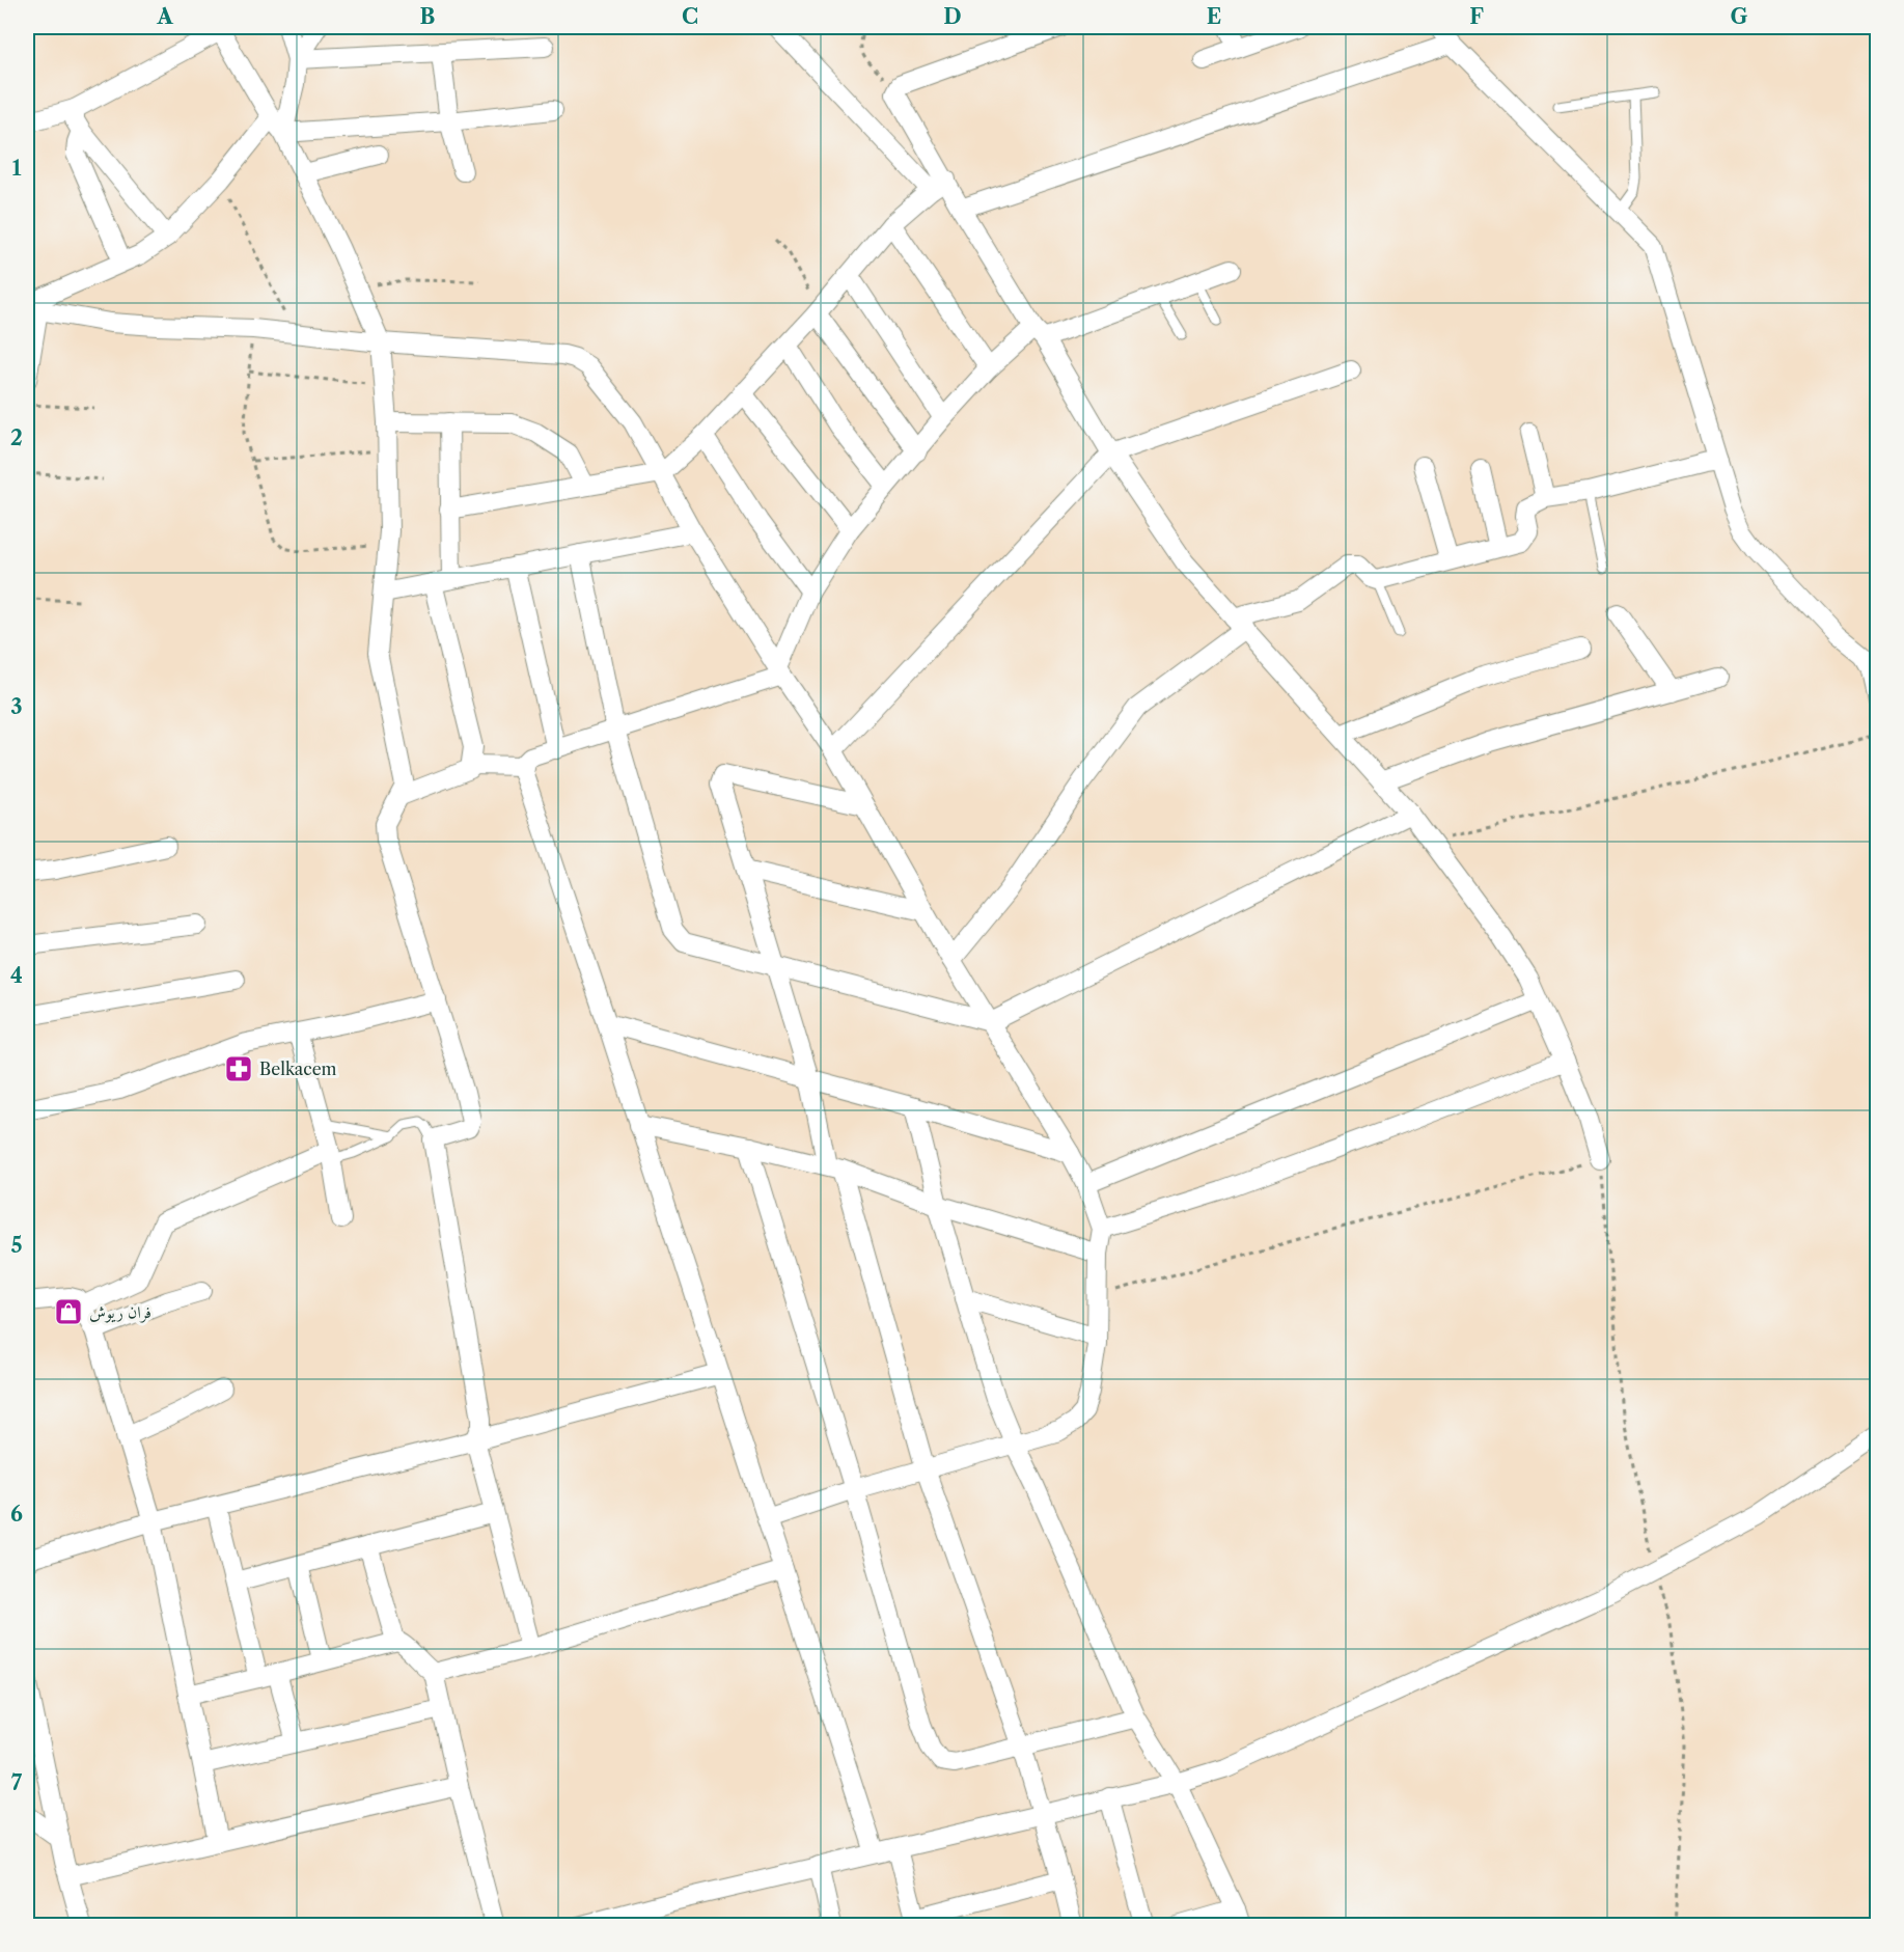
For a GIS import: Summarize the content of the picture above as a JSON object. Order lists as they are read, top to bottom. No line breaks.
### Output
{"places":{"pharmacy":["Belkacem"],"shop":["فران ريوش"]},"grid":{"columns":["A","B","C","D","E","F","G"],"rows":["1","2","3","4","5","6","7"]}}
